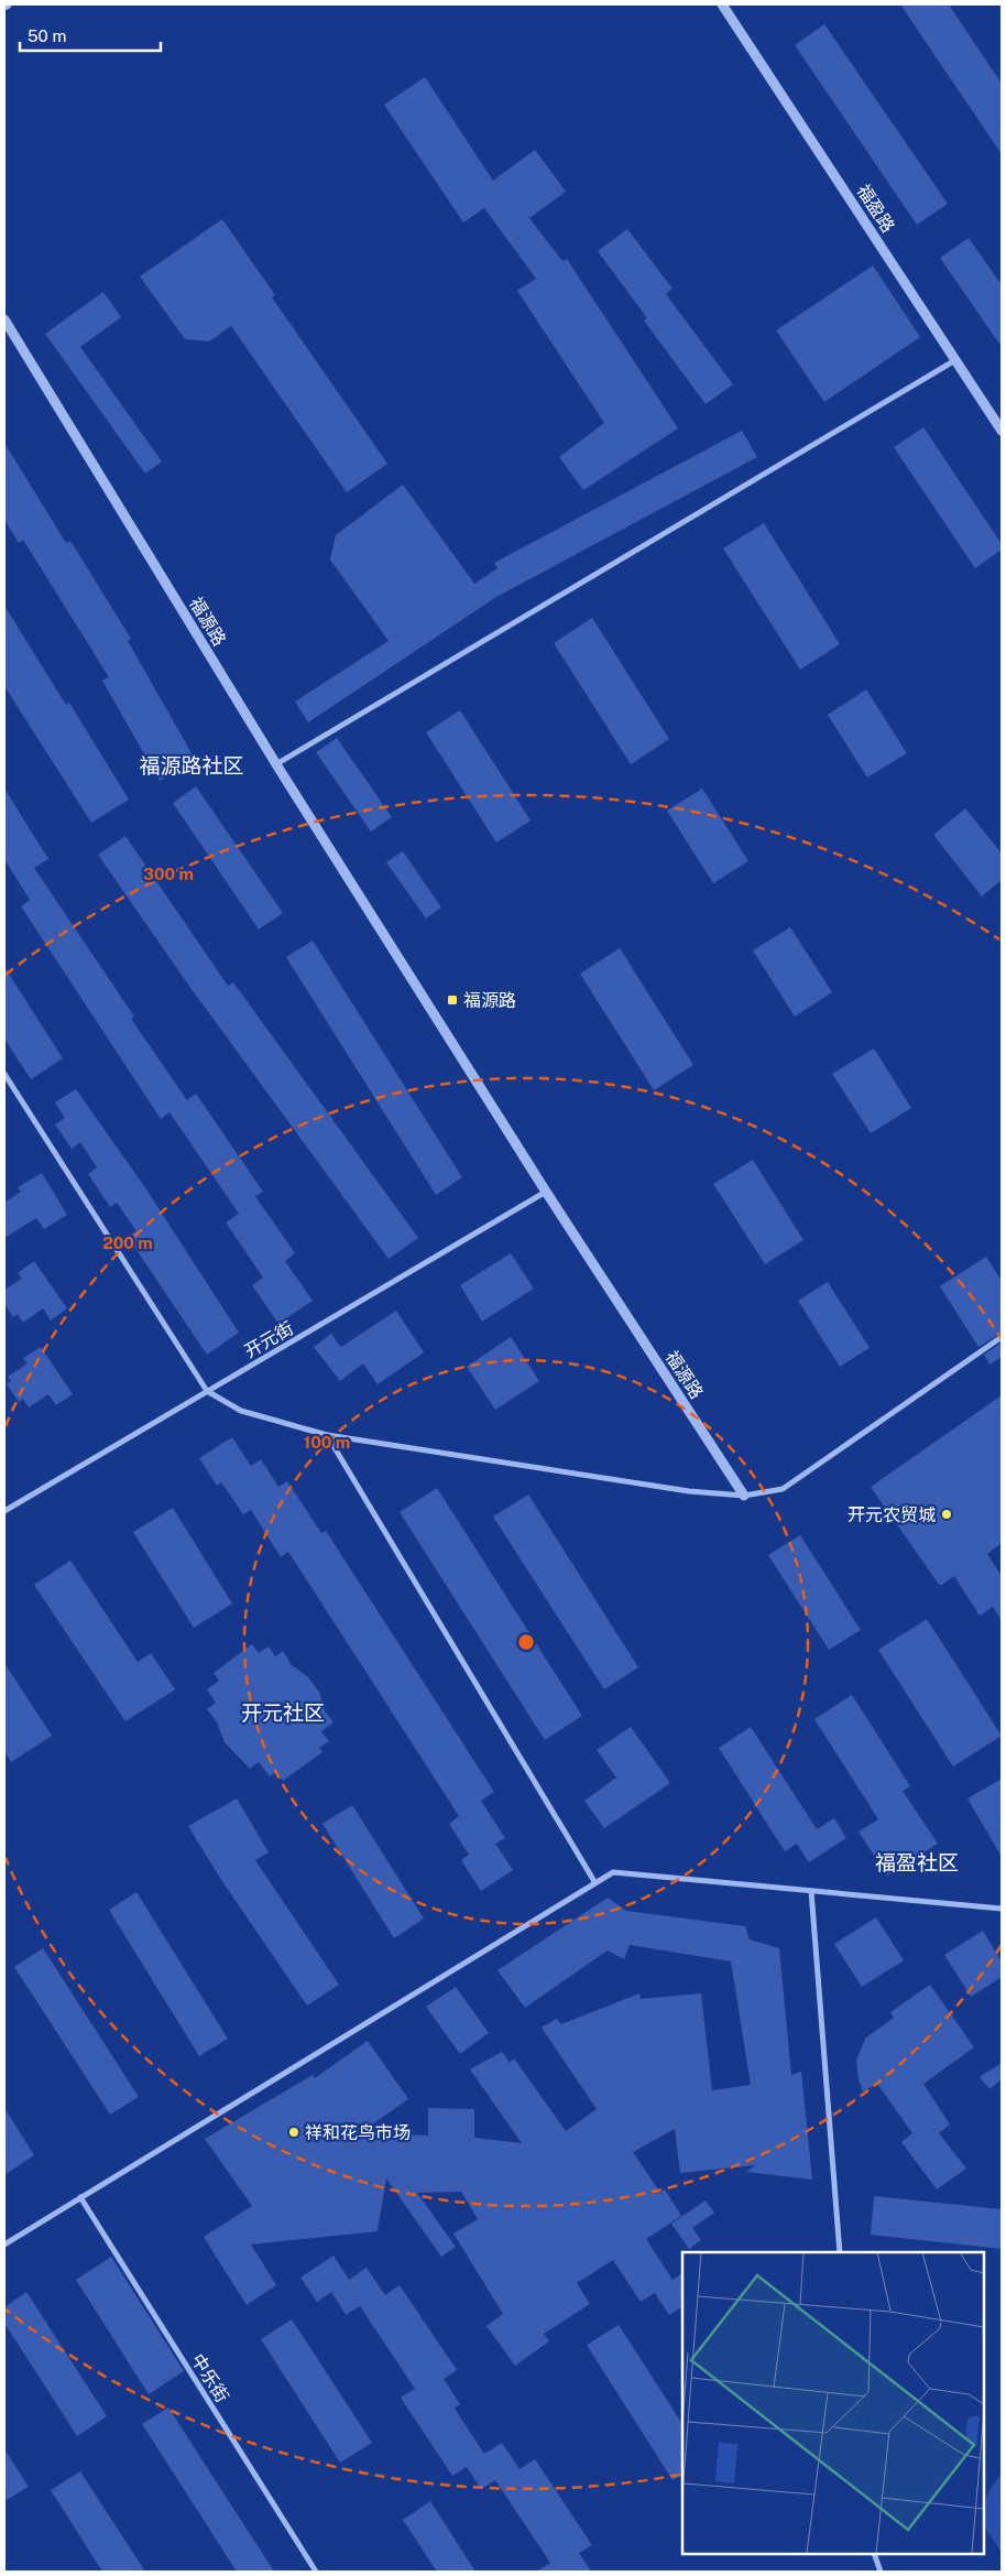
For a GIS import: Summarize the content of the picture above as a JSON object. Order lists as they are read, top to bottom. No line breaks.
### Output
{"streets":{"street":["福盈路","福源路","开元街","中乐街"]},"crossings":[["福源路","开元街"]],"districts":["福源路社区","开元社区","福盈社区"],"places":{"transit":["福源路"],"other":["开元农贸城","祥和花鸟市场"]},"scale_bar":"50 m","rings":["300 m","200 m","100 m"]}
